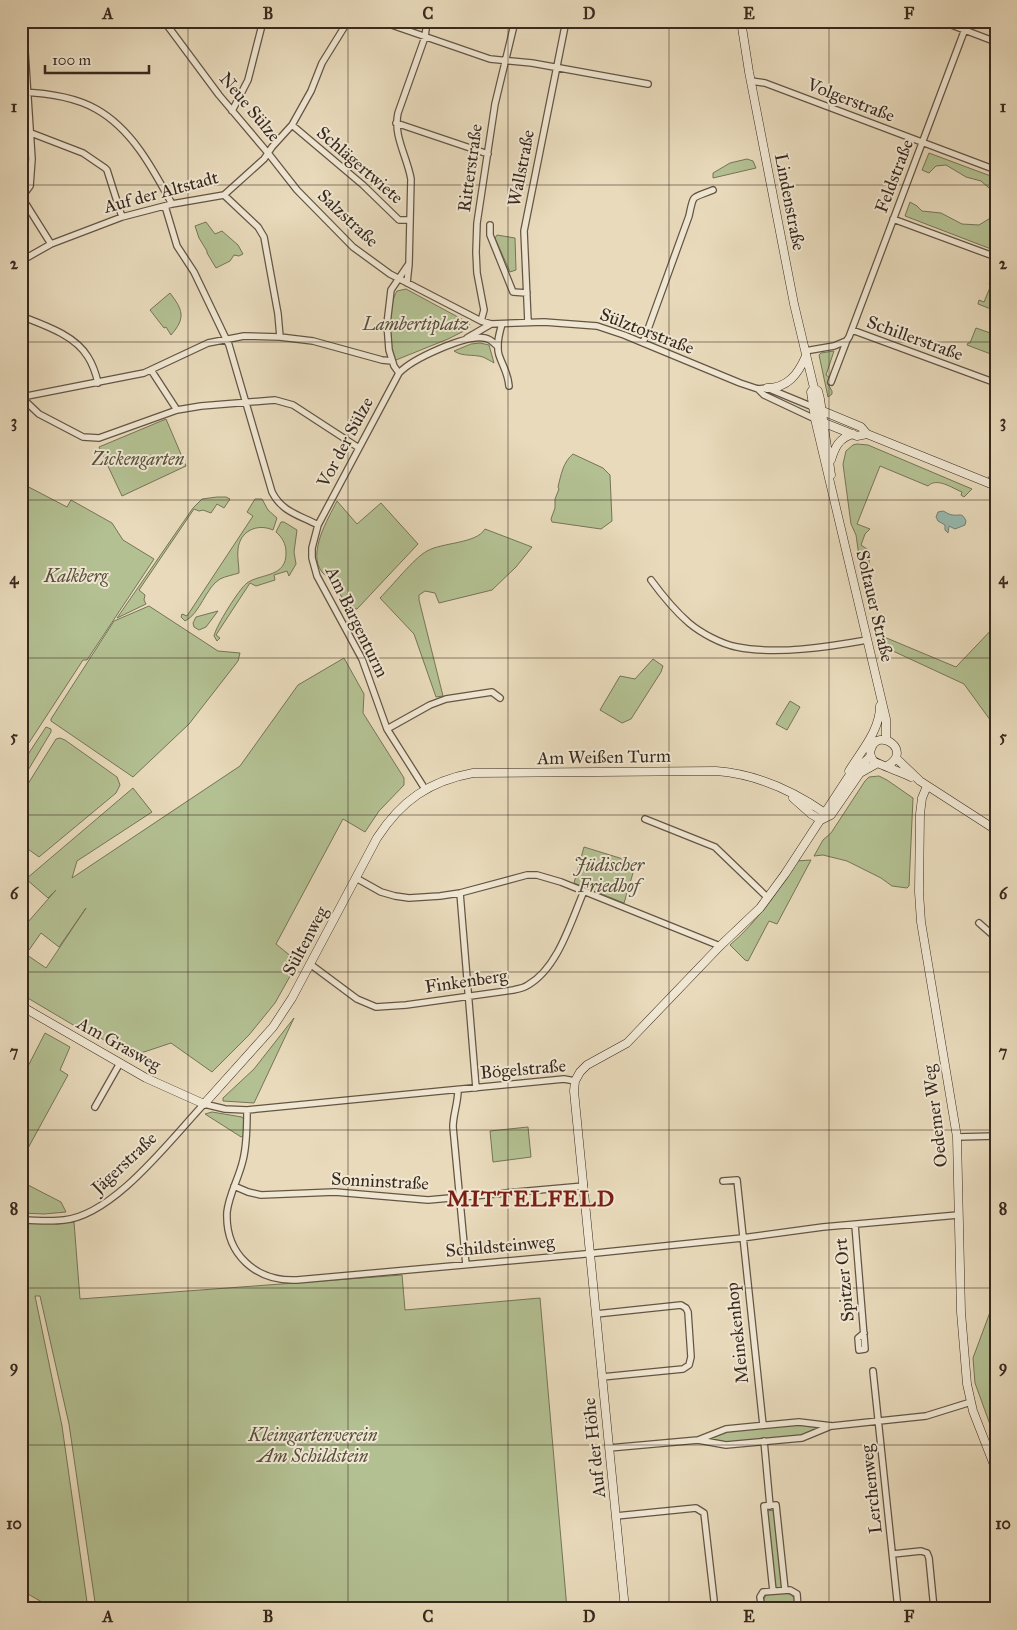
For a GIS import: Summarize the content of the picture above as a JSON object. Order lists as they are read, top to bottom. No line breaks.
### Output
{"streets":{"main road":["Lindenstraße","Soltauer Straße","Am Weißen Turm","Sültenweg","Am Grasweg","Bögelstraße","Oedemer Weg","Auf der Höhe"],"street":["Volgerstraße","Neue Sülze","Schlägertwiete","Ritterstraße","Wallstraße","Feldstraße","Auf der Altstadt","Salzstraße","Sülztorstraße","Schillerstraße","Vor der Sülze","Am Bargenturm","Finkenberg","Jägerstraße","Sonninstraße","Schildsteinweg","Spitzer Ort","Meinekenhop","Lerchenweg"]},"crossings":[["Volgerstraße","Feldstraße"],["Volgerstraße","Lindenstraße"],["Neue Sülze","Auf der Altstadt"],["Neue Sülze","Salzstraße"],["Schlägertwiete","Auf der Altstadt"],["Ritterstraße","Salzstraße"],["Wallstraße","Sülztorstraße"],["Feldstraße","Schillerstraße"],["Lindenstraße","Sülztorstraße"],["Lindenstraße","Soltauer Straße"],["Salzstraße","Sülztorstraße"],["Sülztorstraße","Soltauer Straße"],["Vor der Sülze","Am Bargenturm"],["Soltauer Straße","Bögelstraße"],["Soltauer Straße","Oedemer Weg"],["Am Bargenturm","Am Weißen Turm"],["Am Bargenturm","Sültenweg"],["Am Weißen Turm","Sültenweg"],["Am Weißen Turm","Bögelstraße"],["Sültenweg","Finkenberg"],["Sültenweg","Am Grasweg"],["Sültenweg","Bögelstraße"],["Sültenweg","Jägerstraße"],["Am Grasweg","Bögelstraße"],["Am Grasweg","Jägerstraße"],["Bögelstraße","Jägerstraße"],["Bögelstraße","Auf der Höhe"],["Oedemer Weg","Schildsteinweg"],["Sonninstraße","Schildsteinweg"],["Sonninstraße","Auf der Höhe"],["Schildsteinweg","Spitzer Ort"],["Schildsteinweg","Meinekenhop"],["Schildsteinweg","Auf der Höhe"]],"districts":["MITTELFELD"],"parks":["Lambertiplatz","Zickengarten","Kalkberg","Jüdischer Friedhof","Kleingartenverein Am Schildstein"],"scale_bar":"100 m","grid":{"columns":["A","B","C","D","E","F"],"rows":["1","2","3","4","5","6","7","8","9","10"]}}
